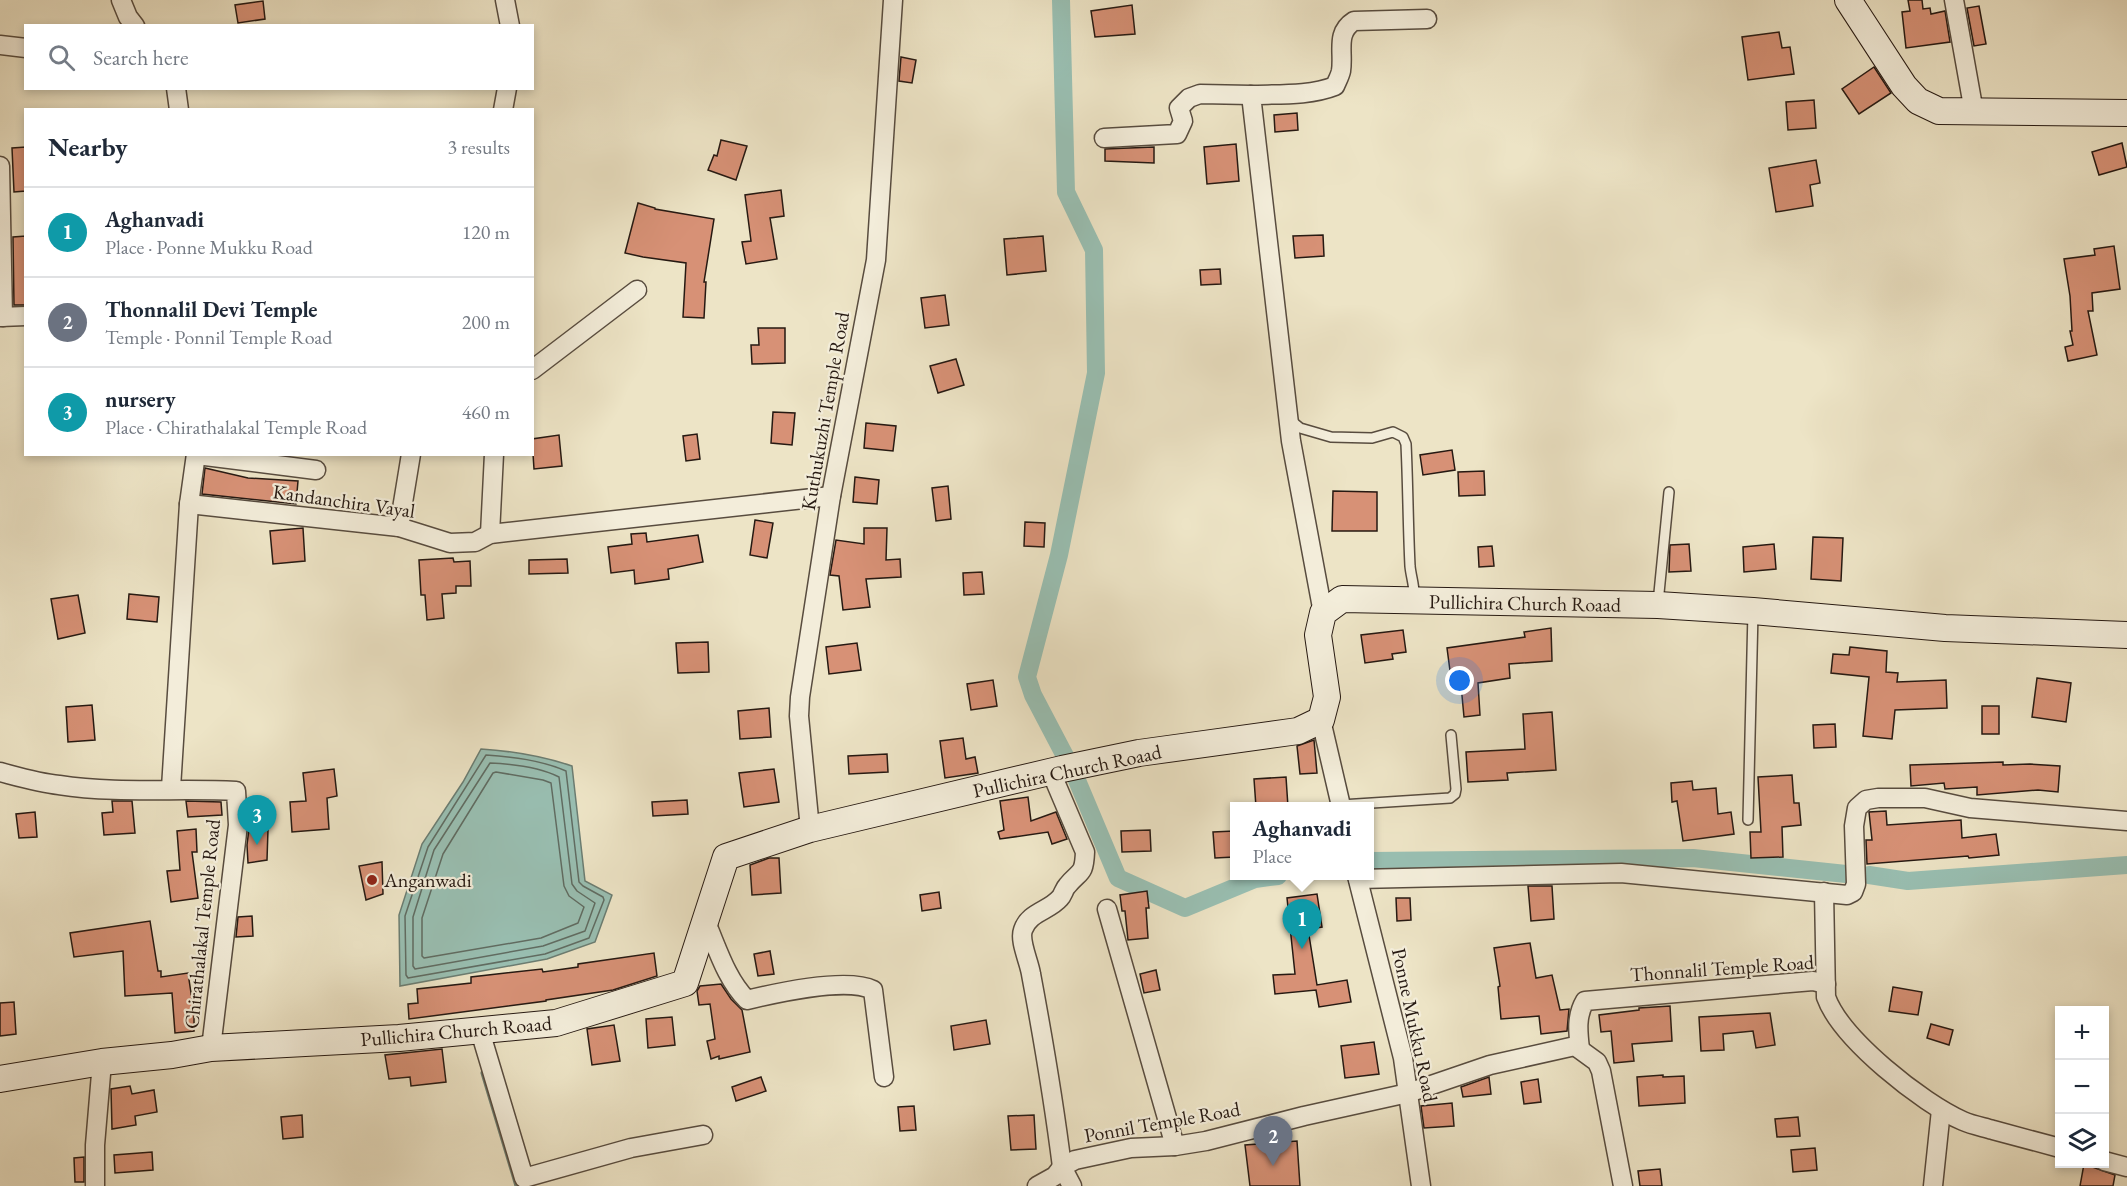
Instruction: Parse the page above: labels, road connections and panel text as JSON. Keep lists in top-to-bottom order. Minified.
{"streets":{"main road":["Pullichira Church Roaad"],"street":["Kuthukuzhi Temple Road","Kandanchira Vayal","Chirathalakal Temple Road","Thonnalil Temple Road","Ponne Mukku Road","Ponnil Temple Road"]},"crossings":[["Kuthukuzhi Temple Road","Kandanchira Vayal"],["Kuthukuzhi Temple Road","Pullichira Church Roaad"],["Pullichira Church Roaad","Chirathalakal Temple Road"],["Ponne Mukku Road","Ponnil Temple Road"]],"places":["Anganwadi"],"page":{"search":"Search here","heading":["Nearby","3 results"],"list":[{"mark":"1","name":"Aghanvadi","note":"Place · Ponne Mukku Road","value":"120 m"},{"mark":"2","name":"Thonnalil Devi Temple","note":"Temple · Ponnil Temple Road","value":"200 m"},{"mark":"3","name":"nursery","note":"Place · Chirathalakal Temple Road","value":"460 m"}],"pins":["3","1","2"],"popup":["Aghanvadi","Place"],"map_buttons":["+","−"]}}
